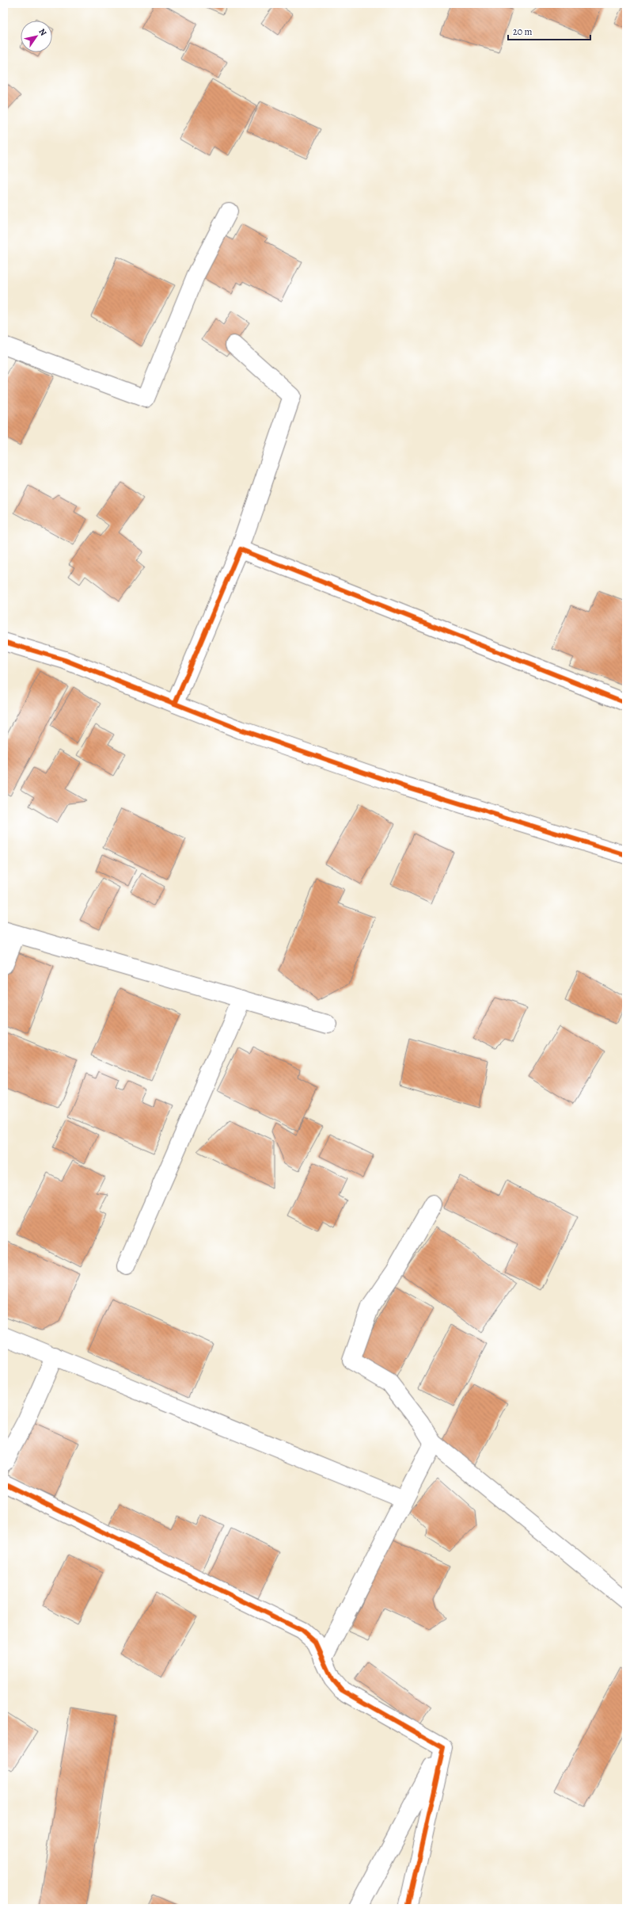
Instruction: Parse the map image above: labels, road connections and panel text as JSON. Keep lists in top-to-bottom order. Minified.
{"scale_bar":"20 m","north":"top right"}
